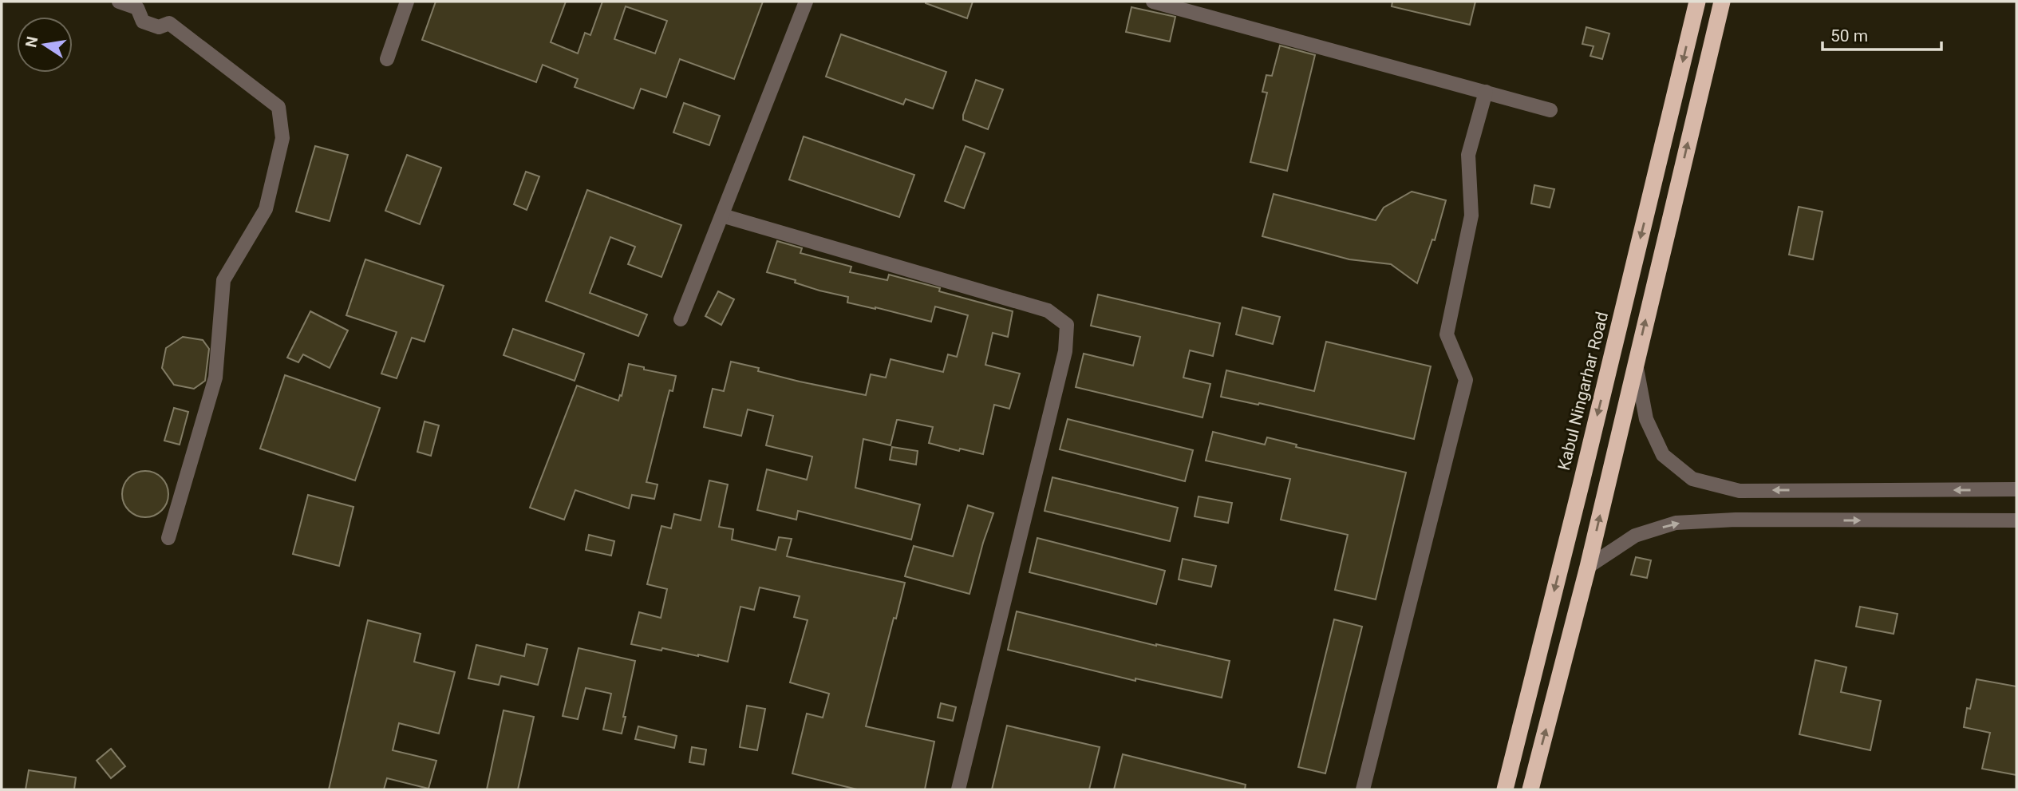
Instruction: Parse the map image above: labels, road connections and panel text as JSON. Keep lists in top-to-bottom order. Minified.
{"streets":{"highway":["Kabul Ningarhar Road"]},"scale_bar":"50 m","north":"left"}
